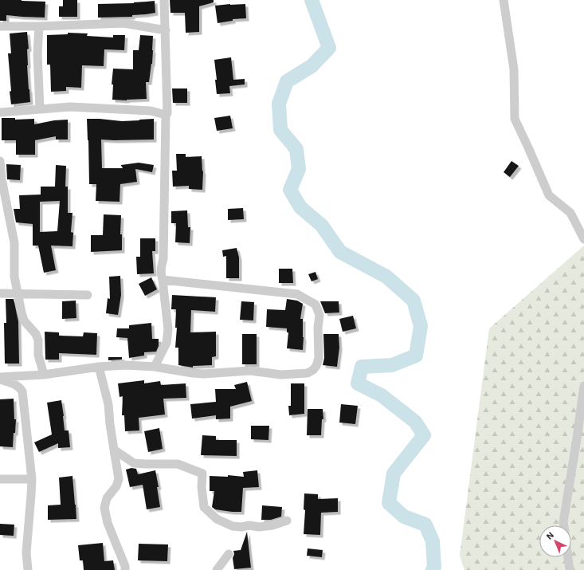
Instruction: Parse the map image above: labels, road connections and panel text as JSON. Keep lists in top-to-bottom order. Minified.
{"north":"top left"}
